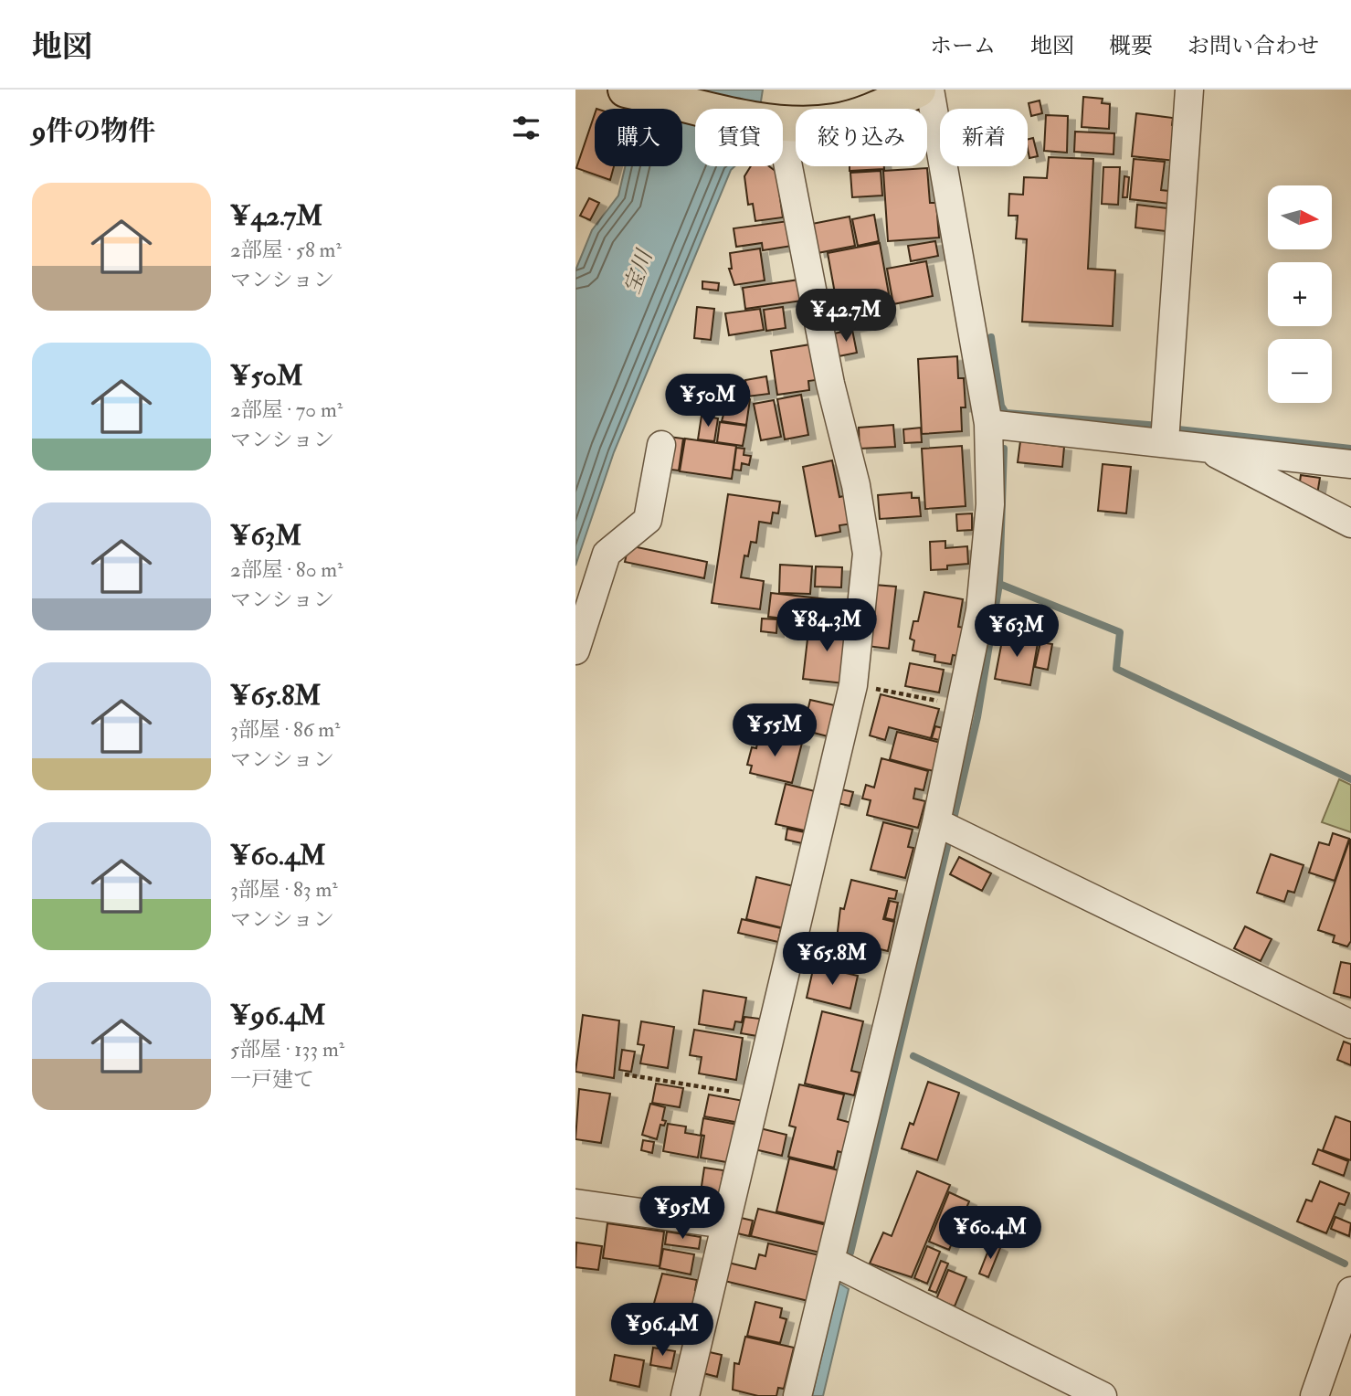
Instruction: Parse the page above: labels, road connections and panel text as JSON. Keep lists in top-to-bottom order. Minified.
{"water":["宝川"],"north":"right","page":{"header":"地図","nav":["ホーム","地図","概要","お問い合わせ"],"heading":"9件の物件","chip":["購入","賃貸","絞り込み","新着"],"list":[{"name":"¥42.7M","note":"2部屋 · 58 m² · マンション"},{"name":"¥50M","note":"2部屋 · 70 m² · マンション"},{"name":"¥63M","note":"2部屋 · 80 m² · マンション"},{"name":"¥65.8M","note":"3部屋 · 86 m² · マンション"},{"name":"¥60.4M","note":"3部屋 · 83 m² · マンション"},{"name":"¥96.4M","note":"5部屋 · 133 m² · 一戸建て"}],"map_buttons":["+","−"],"price":["¥42.7M","¥50M","¥84.3M","¥63M","¥55M","¥65.8M","¥95M","¥60.4M","¥96.4M"]}}
